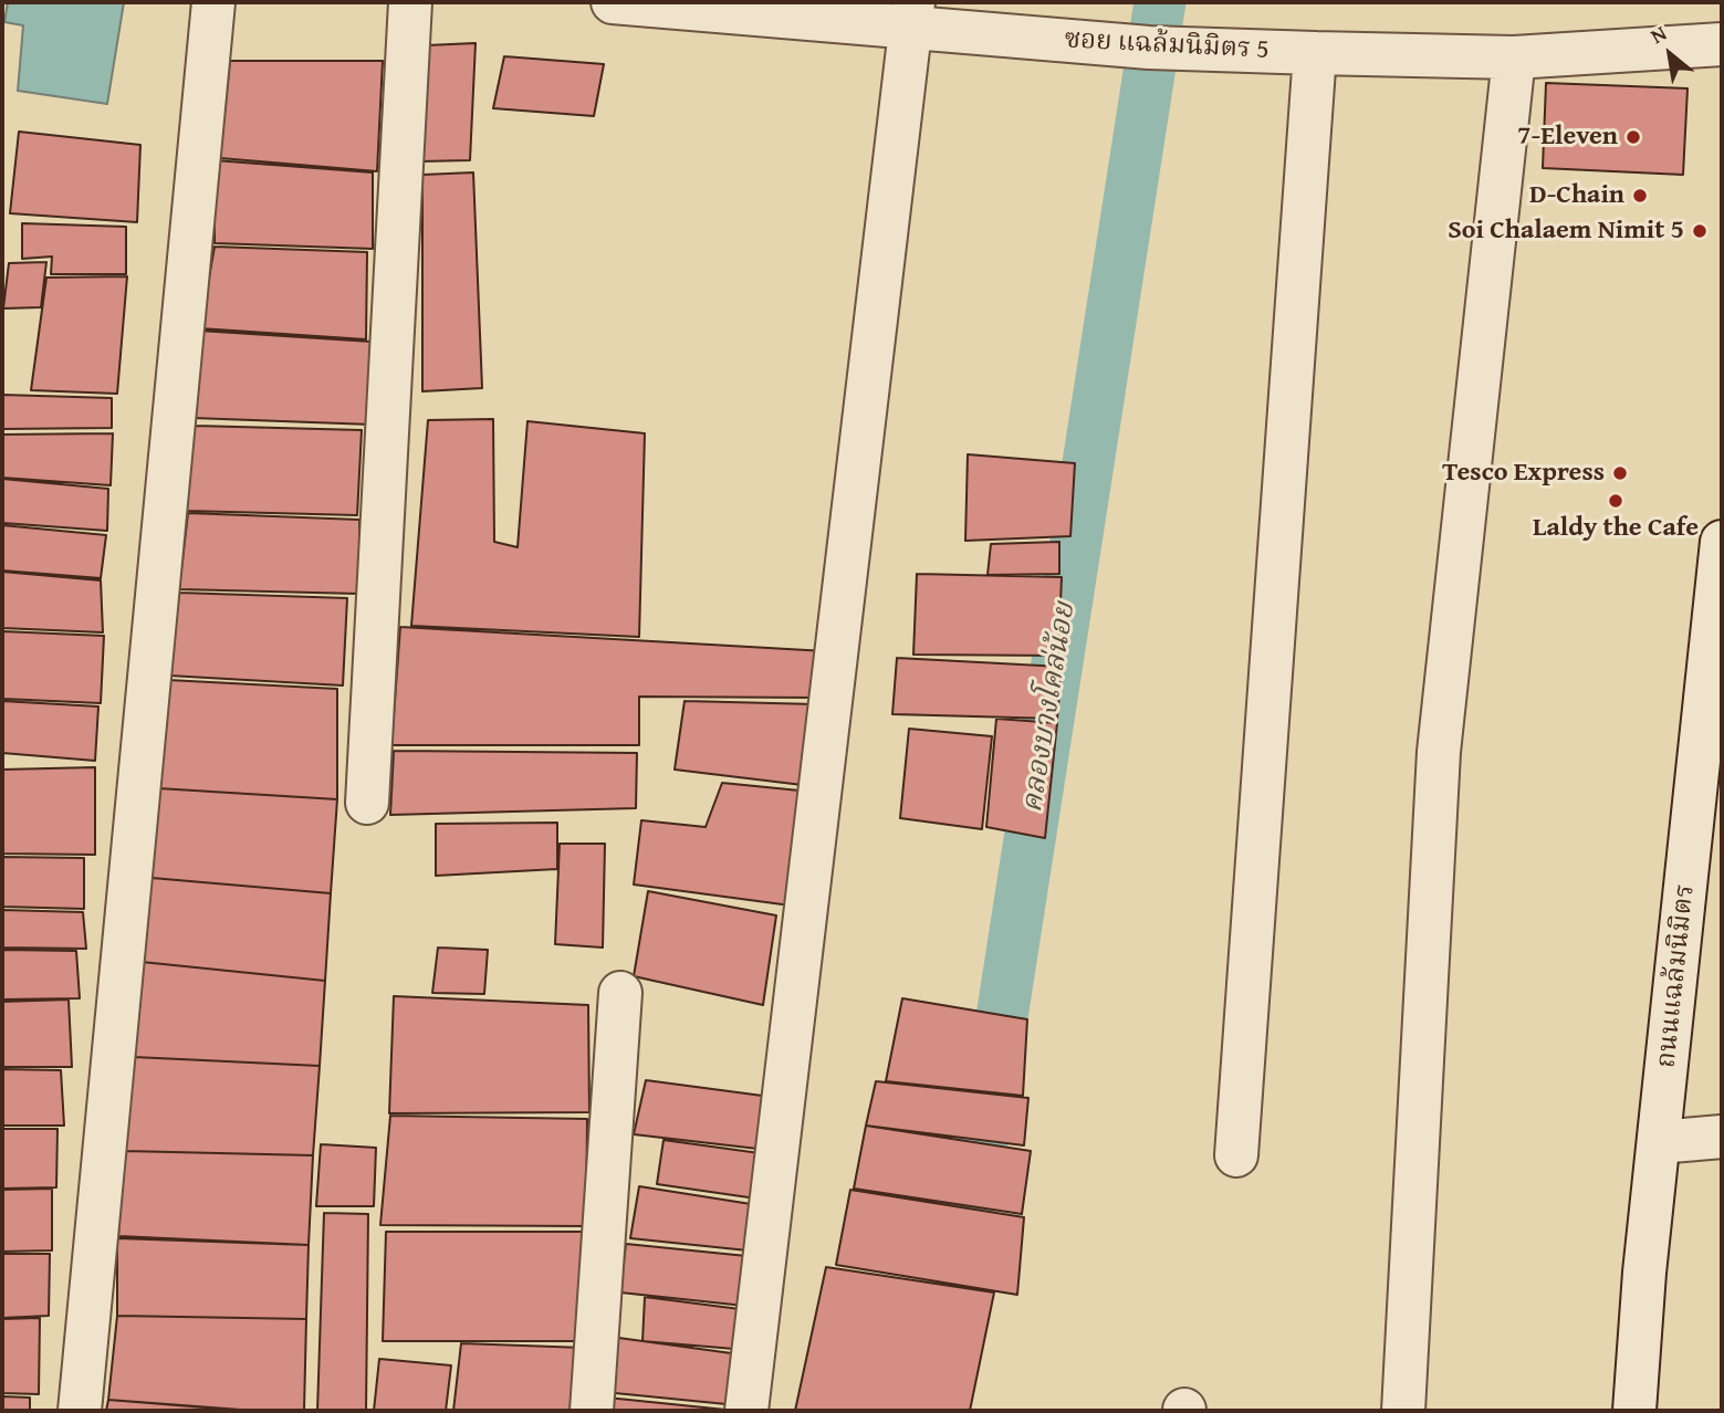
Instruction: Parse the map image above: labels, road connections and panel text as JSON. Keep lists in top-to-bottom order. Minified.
{"streets":{"street":["ซอย แฉล้มนิมิตร 5","ถนนแฉล้มนิมิตร"]},"water":["คลองบางโคล่น้อย"],"places":["7-Eleven","D-Chain","Soi Chalaem Nimit 5","Tesco Express","Laldy the Cafe"],"north":"top left"}
